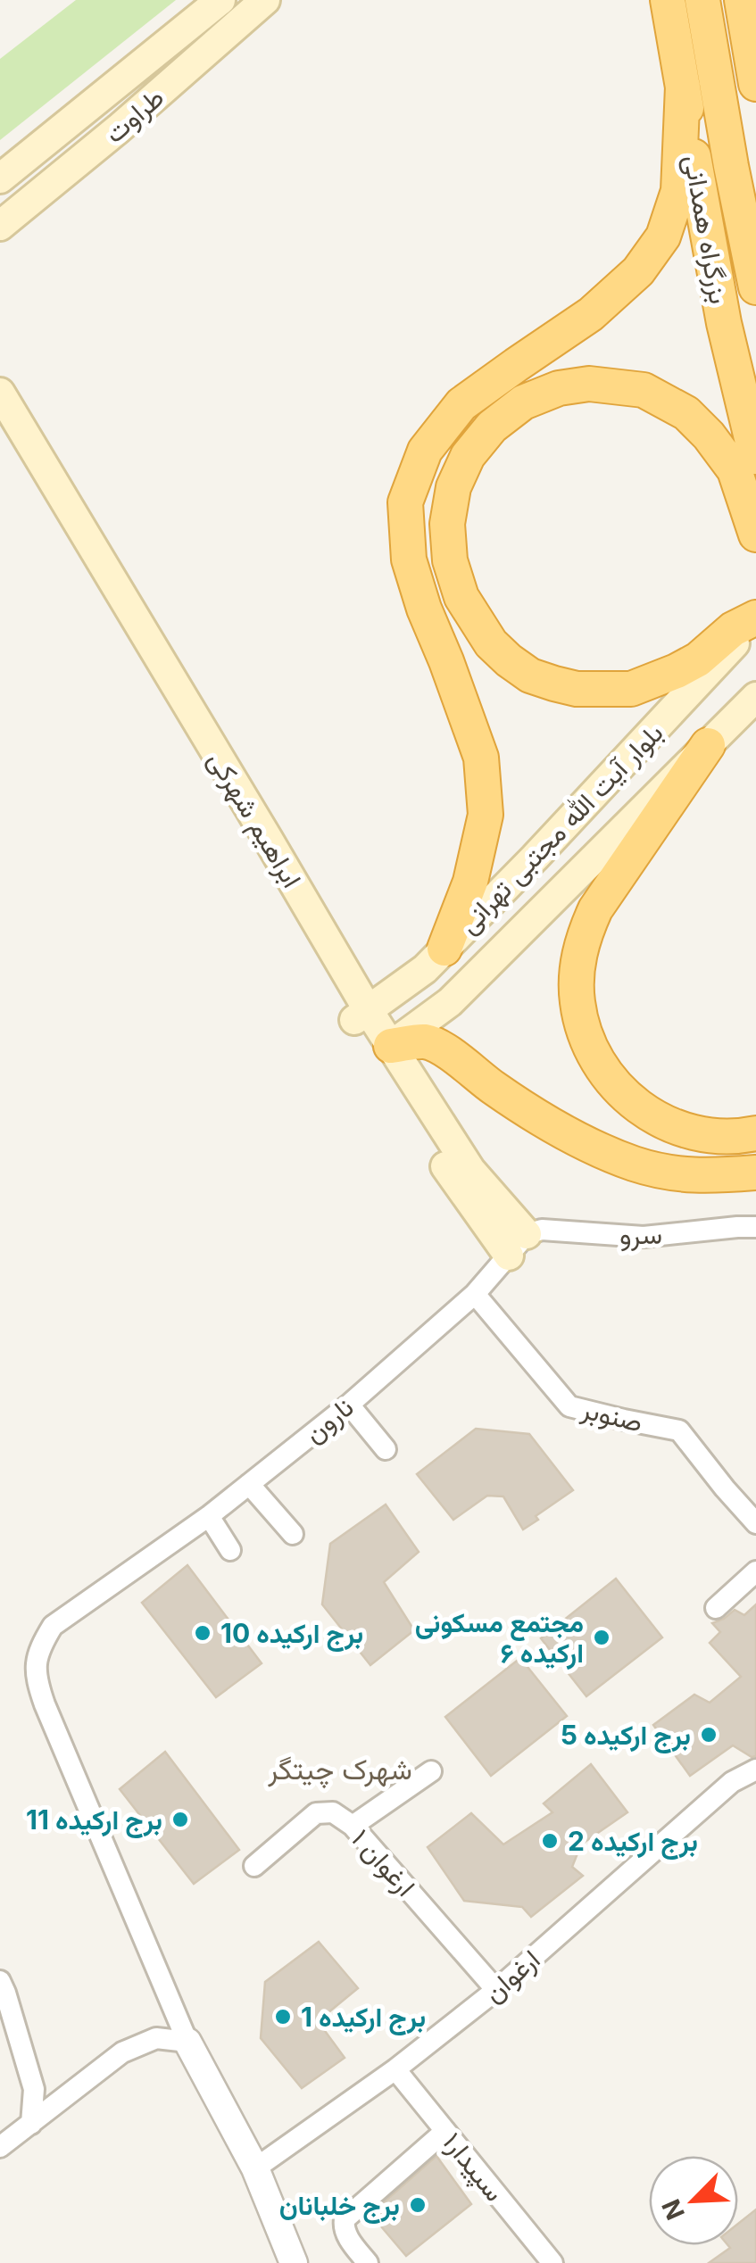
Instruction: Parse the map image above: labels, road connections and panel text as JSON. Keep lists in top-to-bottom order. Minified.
{"streets":{"highway":["بزرگراه همدانی"],"main road":["طراوت","ابراهیم شهرکی","بلوار آیت الله مجتبی تهرانی"],"street":["سرو","صنوبر","نارون","ارغوان ۱","ارغوان","سپیدار۱"]},"crossings":[["ابراهیم شهرکی","بلوار آیت الله مجتبی تهرانی"],["ابراهیم شهرکی","سرو"],["ابراهیم شهرکی","نارون"],["سرو","نارون"],["صنوبر","نارون"],["ارغوان ۱","ارغوان"],["ارغوان","سپیدار۱"]],"districts":["شهرک چیتگر"],"places":["برج ارکیده 10","مجتمع مسکونی ارکیده ۶","برج ارکیده 5","برج ارکیده 11","برج ارکیده 2","برج ارکیده 1","برج خلبانان"],"north":"bottom left"}
